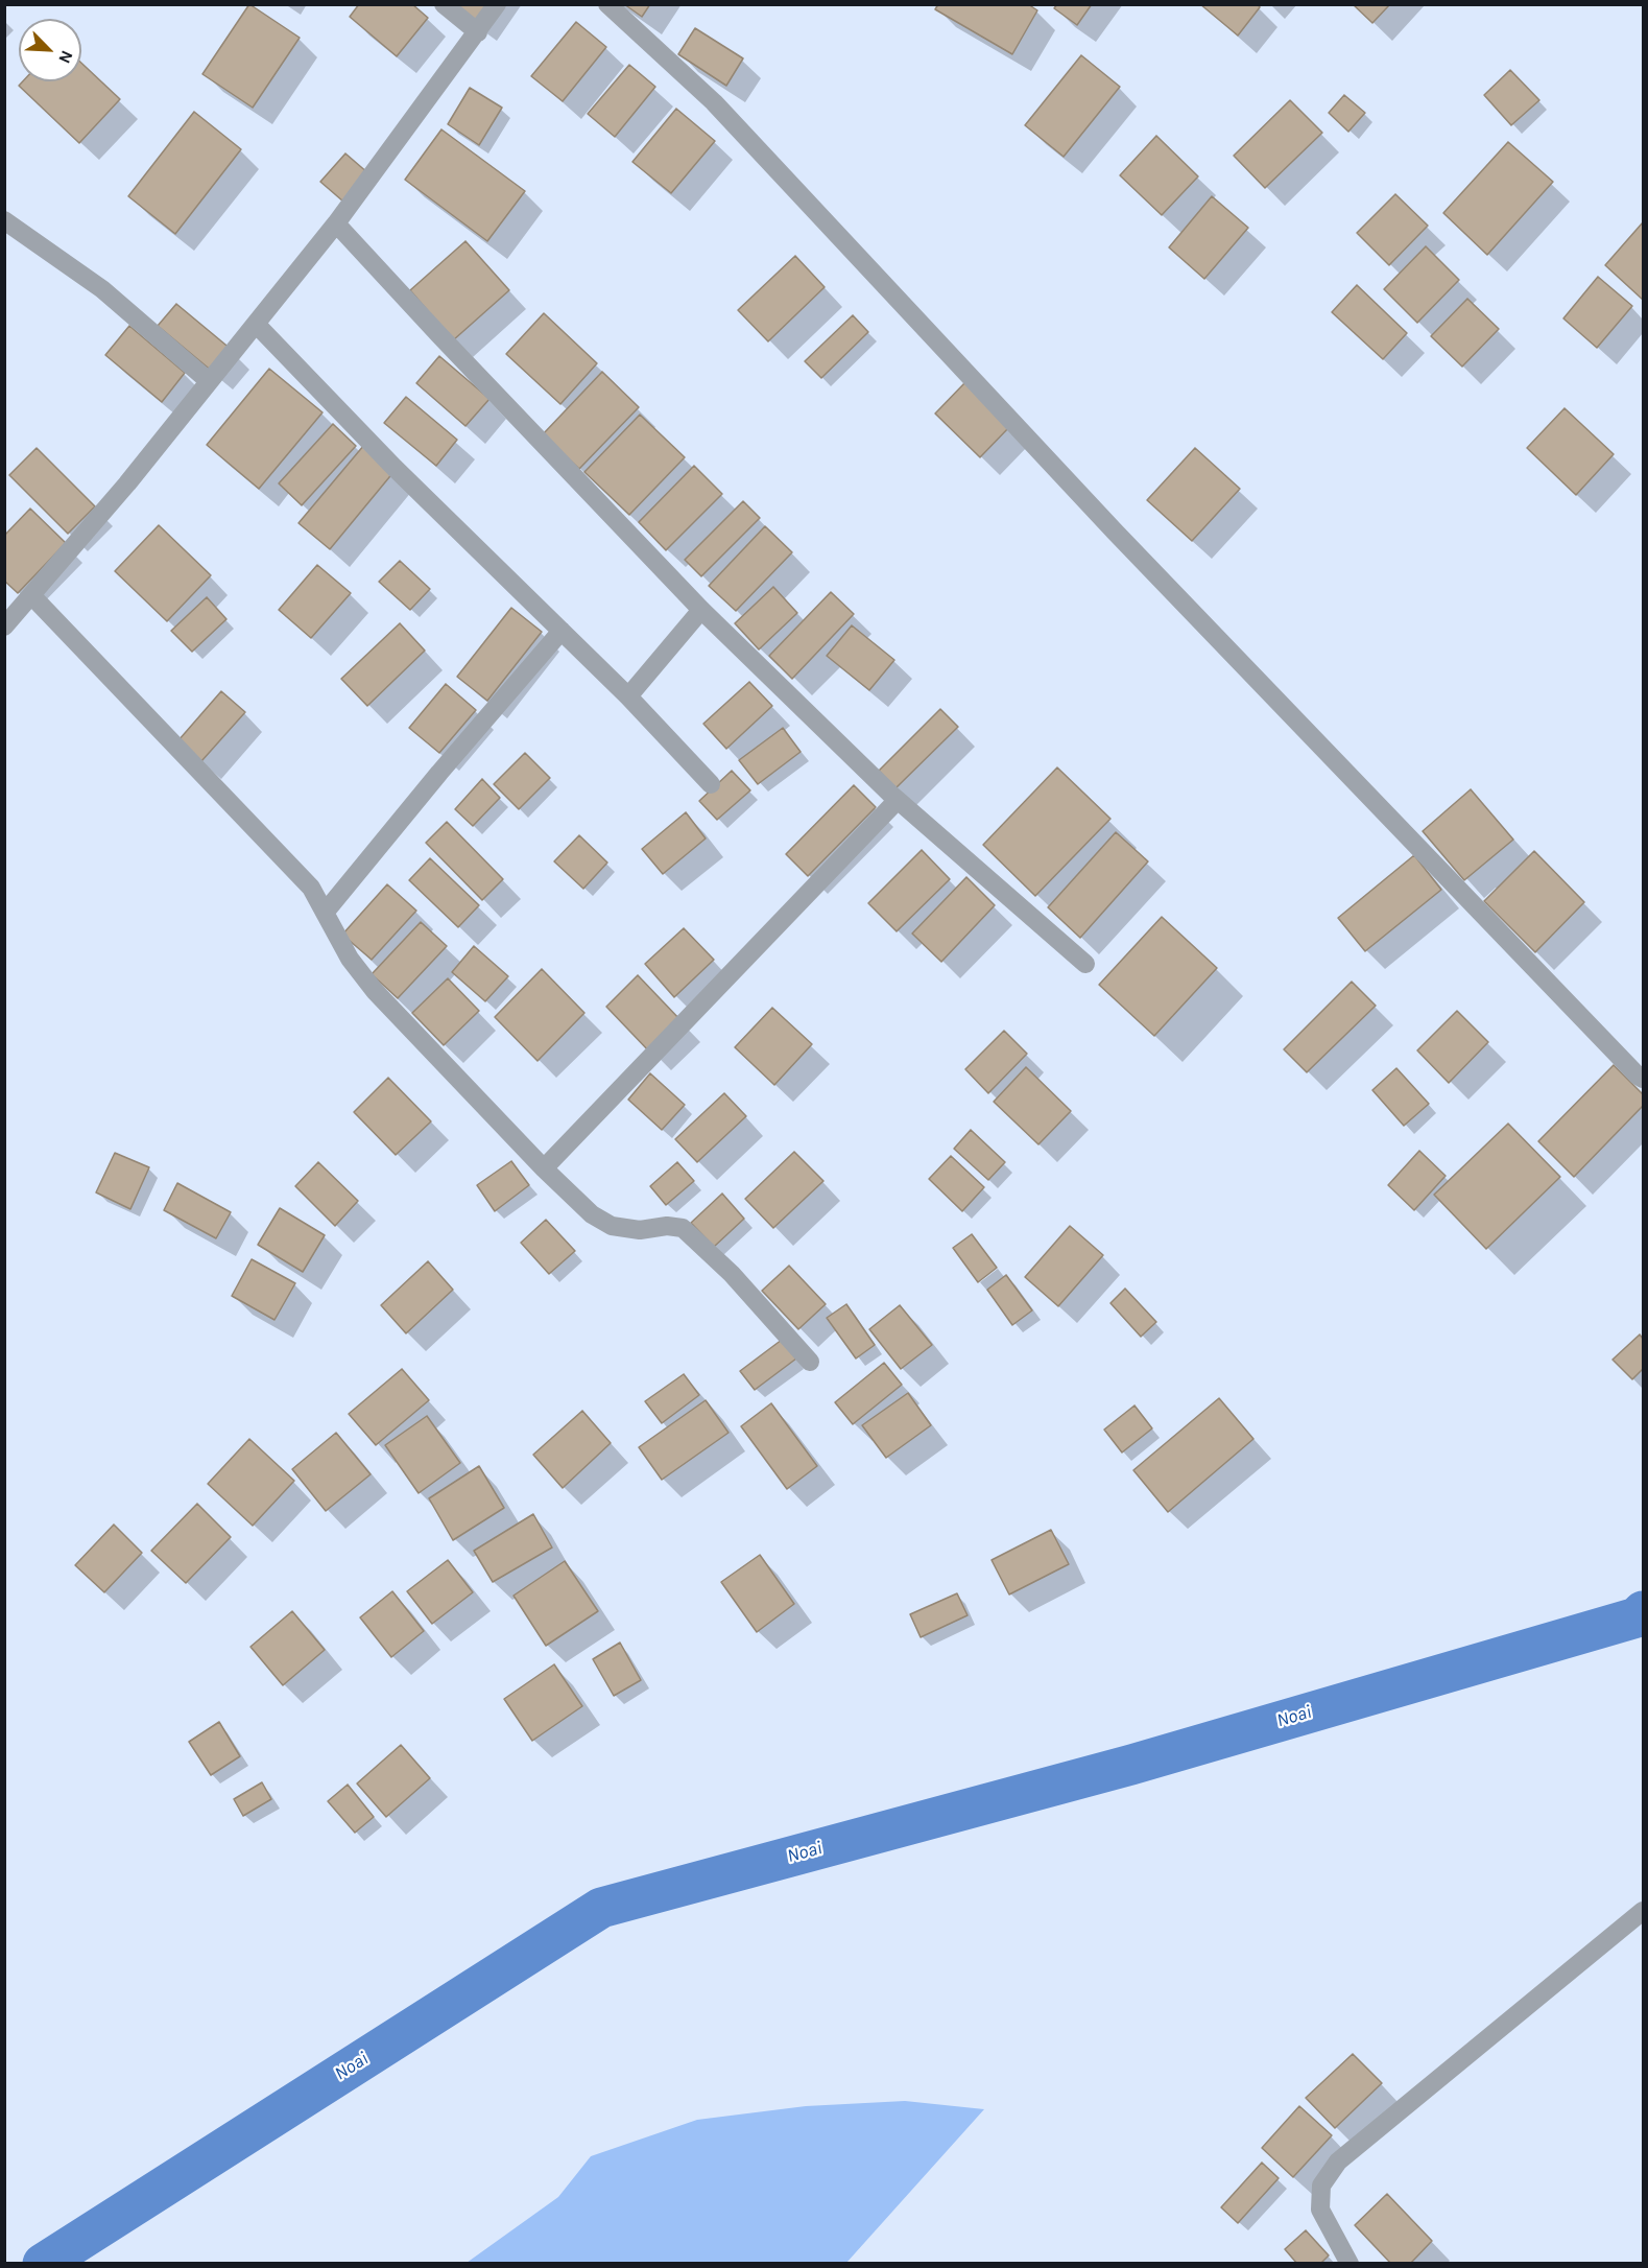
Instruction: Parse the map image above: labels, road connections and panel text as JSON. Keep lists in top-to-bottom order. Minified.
{"water":["Noai"],"north":"bottom right"}
